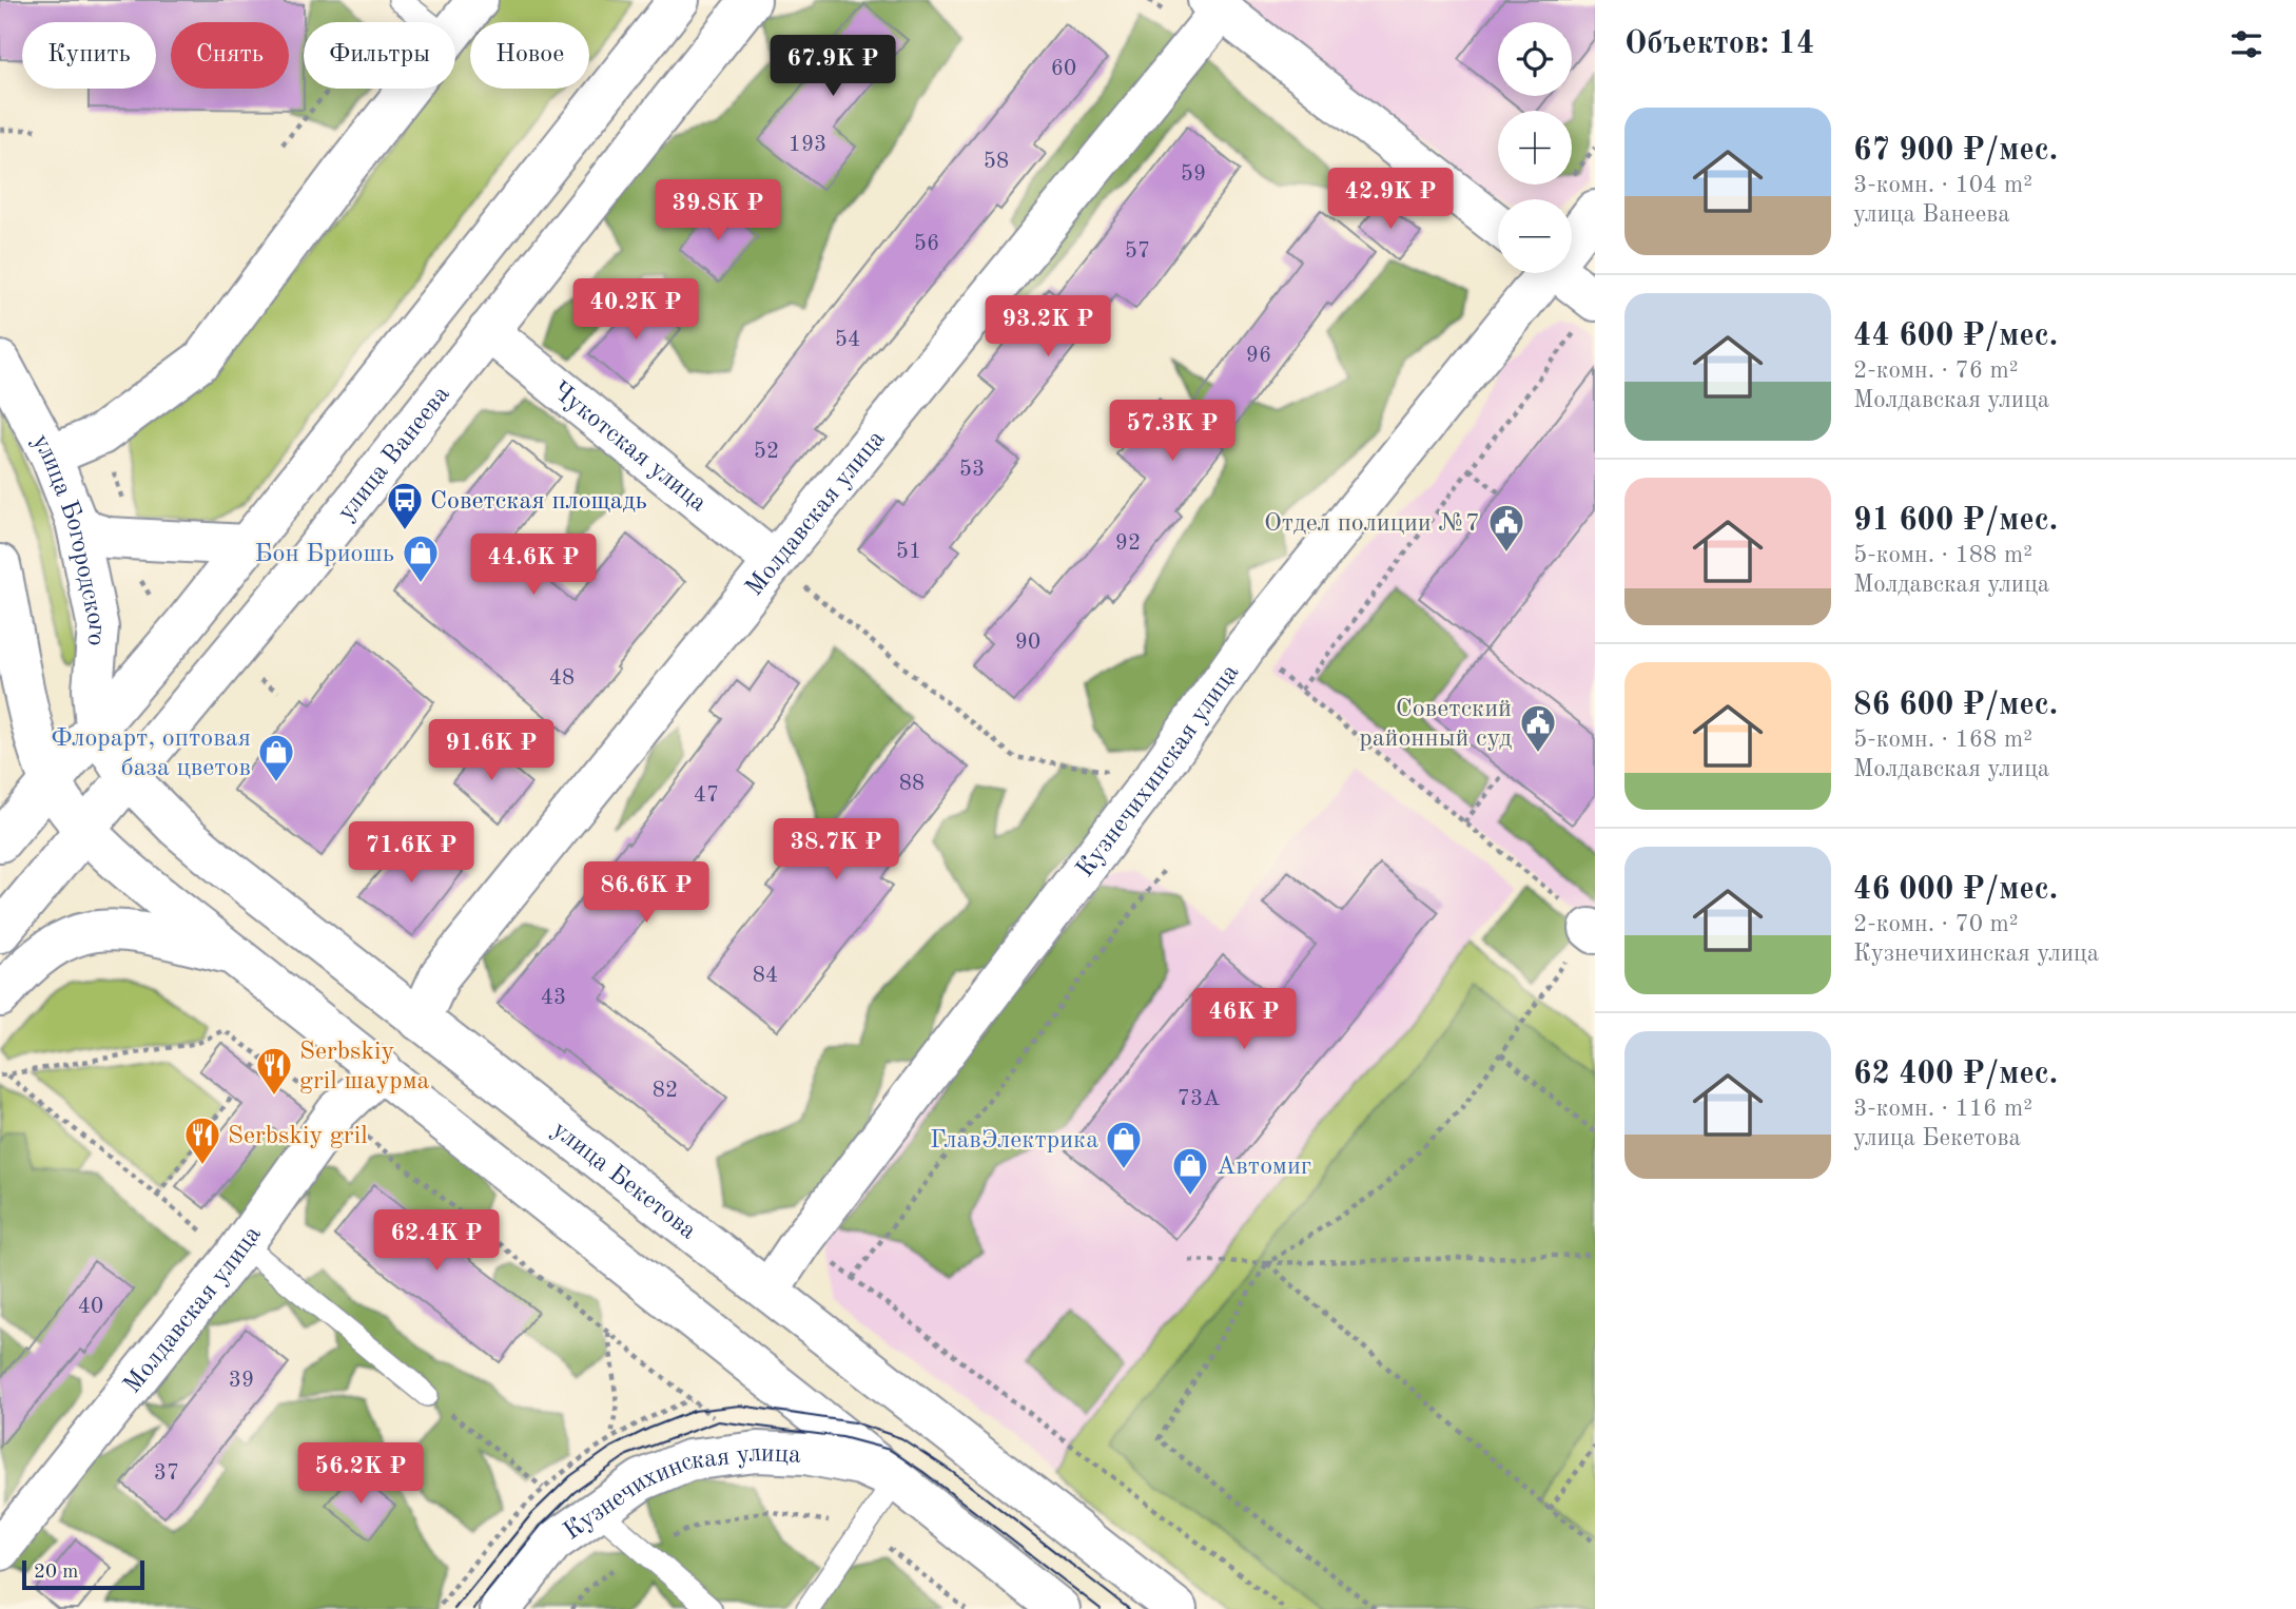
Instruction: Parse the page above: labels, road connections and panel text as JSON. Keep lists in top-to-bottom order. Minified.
{"streets":{"street":["Чукотская улица","улица Ванеева","Молдавская улица","улица Богородского","Кузнечихинская улица","улица Бекетова"]},"crossings":[["Чукотская улица","улица Ванеева"],["Чукотская улица","Молдавская улица"],["улица Ванеева","улица Бекетова"],["Молдавская улица","улица Бекетова"],["улица Богородского","улица Бекетова"],["Кузнечихинская улица","улица Бекетова"]],"places":{"bus stop":["Советская площадь"],"public building":["Отдел полиции №7","Советский районный суд"],"shop":["Бон Бриошь","Флорарт, оптовая база цветов","ГлавЭлектрика","Автомиг"],"restaurant":["Serbskiy gril шаурма","Serbskiy gril"]},"house_numbers":["60","193","58","59","56","57","54","96","52","53","92","51","90","48","88","47","84","43","82","73А","40","39","37"],"scale_bar":"20 m","page":{"heading":"Объектов: 14","map_buttons":["+","−"],"chip":["Купить","Снять","Фильтры","Новое"],"price":["67.9K ₽","42.9K ₽","39.8K ₽","40.2K ₽","93.2K ₽","57.3K ₽","44.6K ₽","91.6K ₽","38.7K ₽","71.6K ₽","86.6K ₽","46K ₽","62.4K ₽","56.2K ₽"],"list":[{"name":"67 900 ₽/мес.","note":"3-комн. · 104 m² · улица Ванеева"},{"name":"44 600 ₽/мес.","note":"2-комн. · 76 m² · Молдавская улица"},{"name":"91 600 ₽/мес.","note":"5-комн. · 188 m² · Молдавская улица"},{"name":"86 600 ₽/мес.","note":"5-комн. · 168 m² · Молдавская улица"},{"name":"46 000 ₽/мес.","note":"2-комн. · 70 m² · Кузнечихинская улица"},{"name":"62 400 ₽/мес.","note":"3-комн. · 116 m² · улица Бекетова"}],"scale":"20 m"}}
